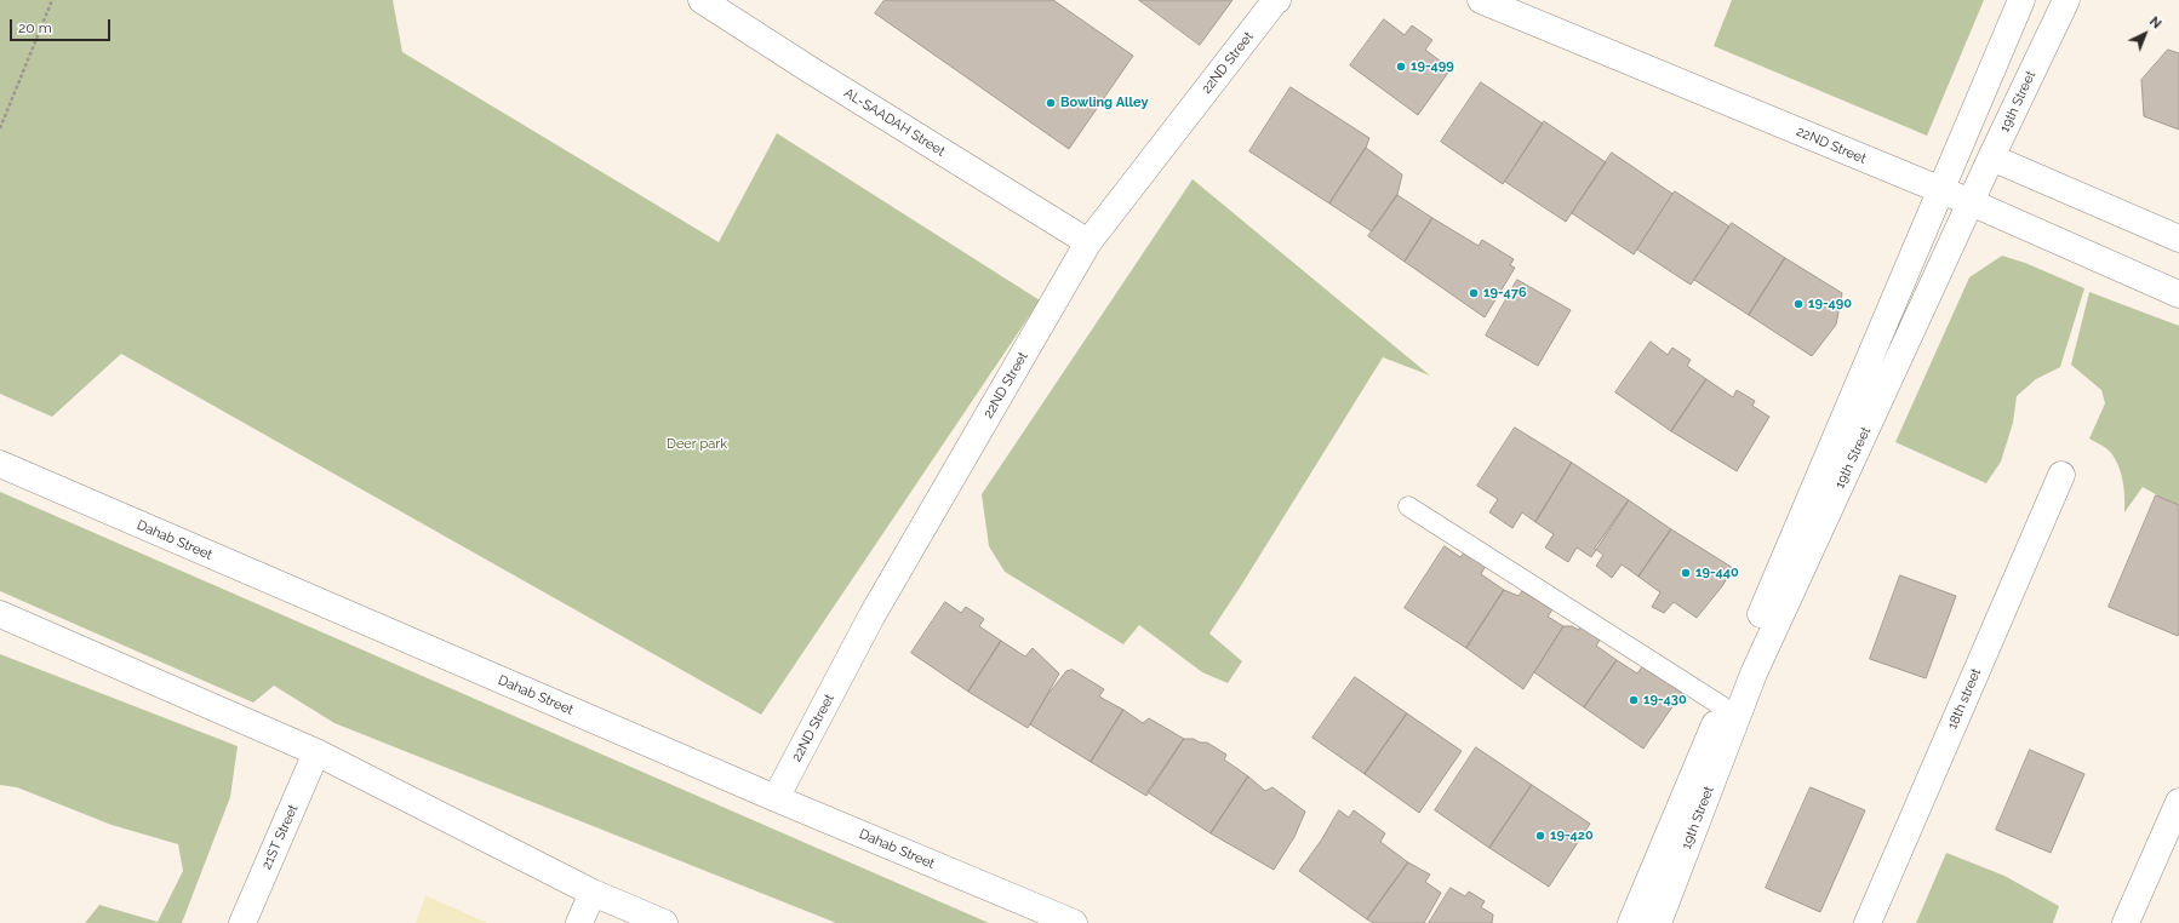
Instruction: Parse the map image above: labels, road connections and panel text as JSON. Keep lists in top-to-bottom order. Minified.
{"streets":{"street":["22ND Street","19th Street","AL-SAADAH Street","Dahab Street","18th street","21ST Street"]},"crossings":[["22ND Street","19th Street"],["22ND Street","AL-SAADAH Street"],["22ND Street","Dahab Street"]],"parks":["Deer park"],"places":["19-499","Bowling Alley","19-476","19-490","19-440","19-430","19-420"],"scale_bar":"20 m","north":"top right"}
